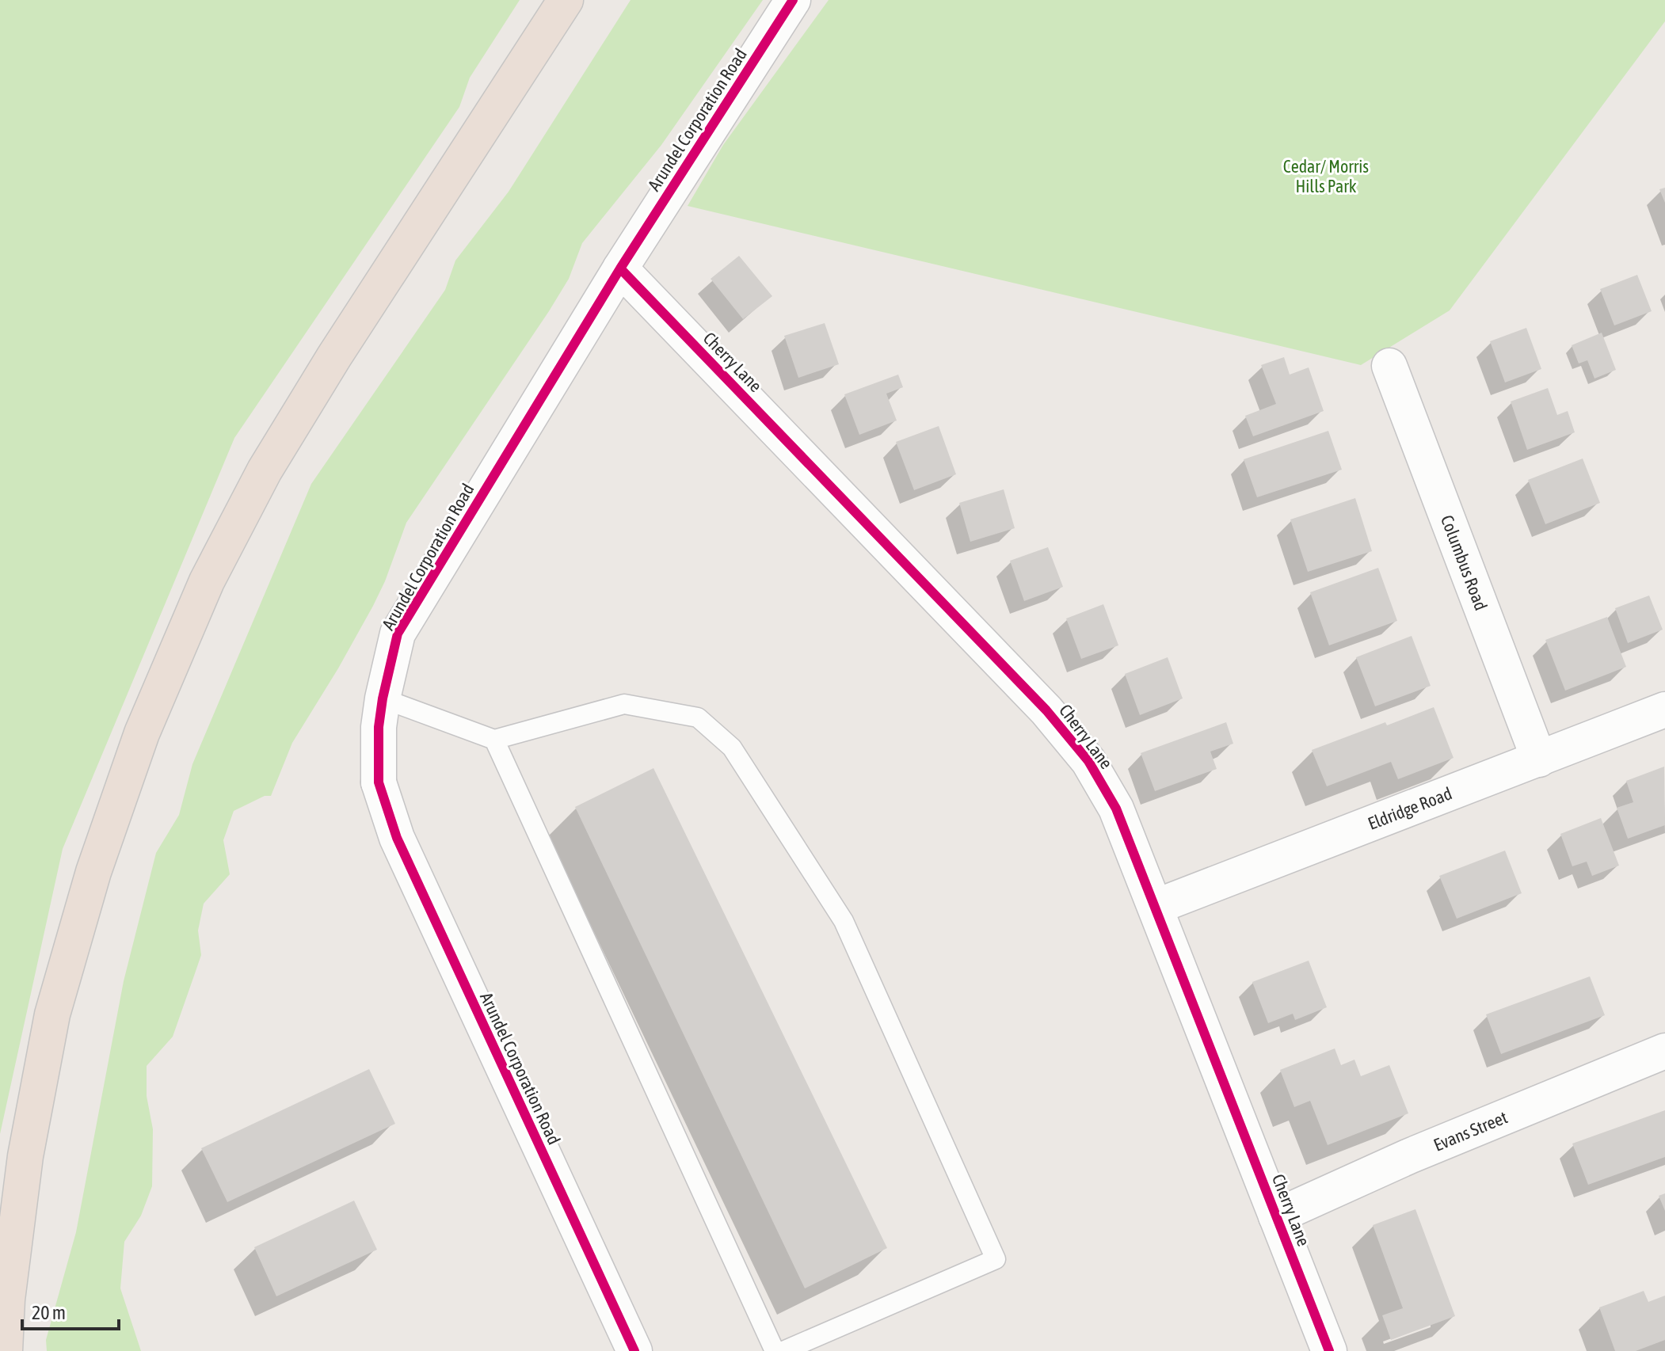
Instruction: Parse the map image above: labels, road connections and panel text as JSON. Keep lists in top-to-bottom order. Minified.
{"streets":{"street":["Arundel Corporation Road","Cherry Lane","Columbus Road","Eldridge Road","Evans Street"]},"crossings":[["Arundel Corporation Road","Cherry Lane"],["Cherry Lane","Eldridge Road"],["Cherry Lane","Evans Street"],["Columbus Road","Eldridge Road"]],"parks":["Cedar/ Morris Hills Park"],"scale_bar":"20 m"}
